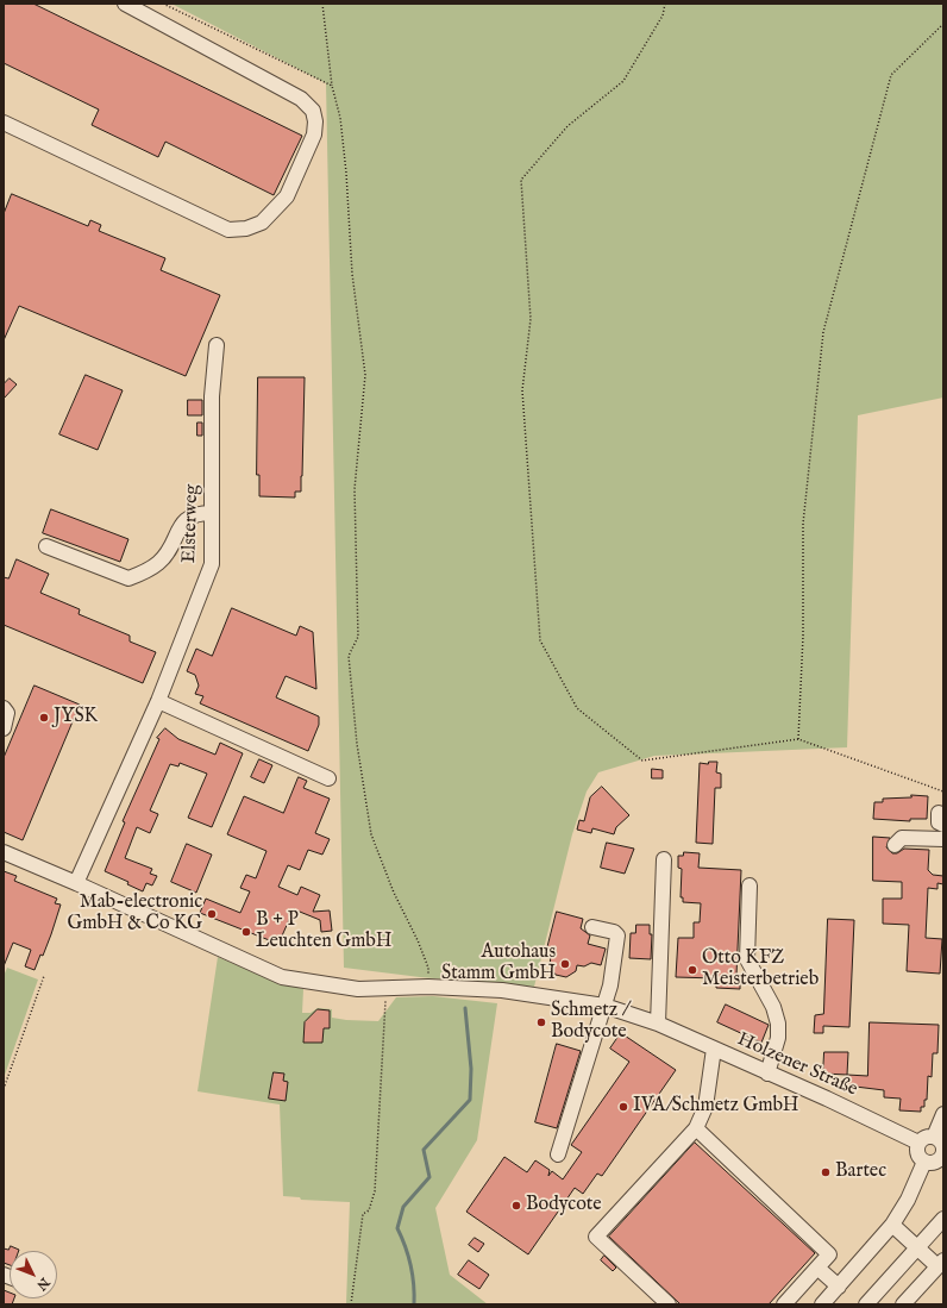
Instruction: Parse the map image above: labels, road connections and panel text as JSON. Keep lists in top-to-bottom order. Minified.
{"streets":{"street":["Elsterweg","Holzener Straße"]},"crossings":[["Elsterweg","Holzener Straße"]],"places":["JYSK","Mab-electronic GmbH & Co KG","B + P Leuchten GmbH","Autohaus Stamm GmbH","Otto KFZ Meisterbetrieb","Schmetz / Bodycote","IVA/Schmetz GmbH","Bartec","Bodycote"],"north":"bottom right"}
